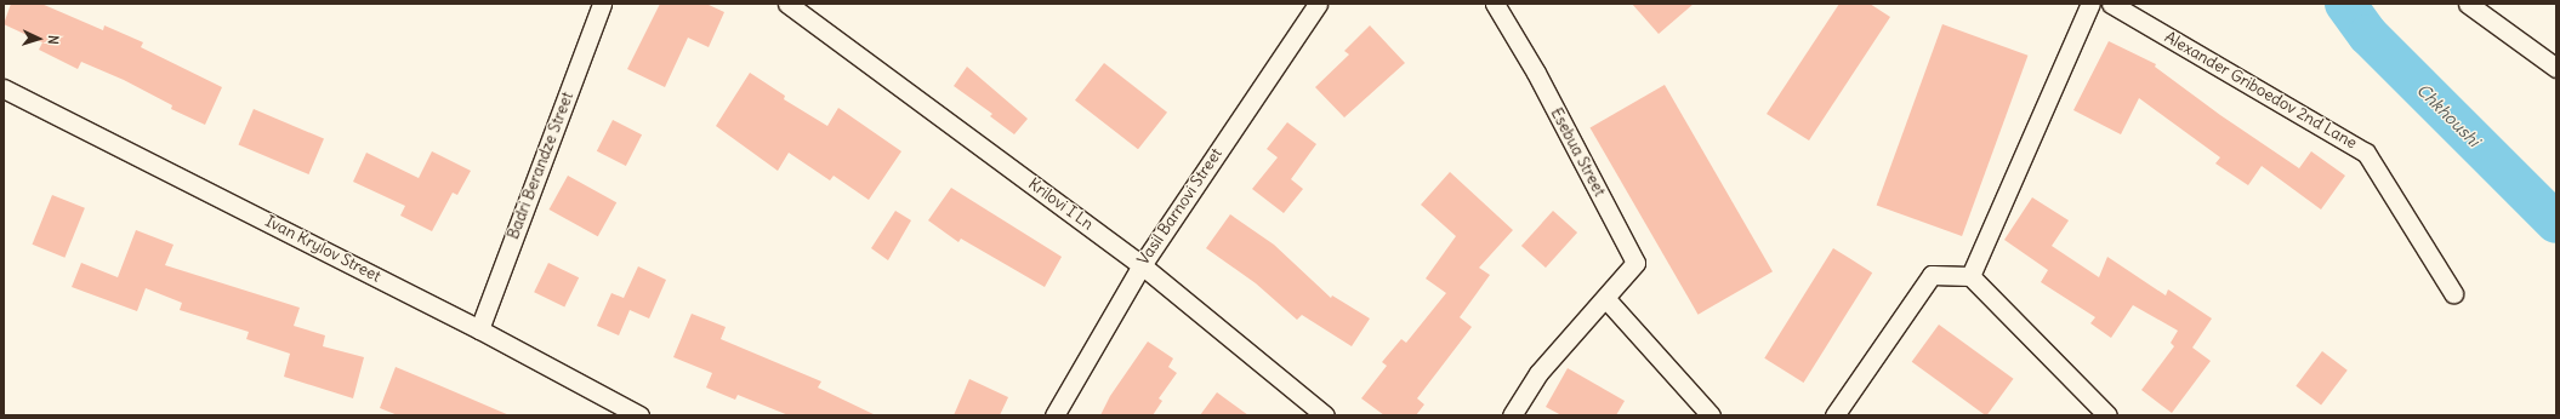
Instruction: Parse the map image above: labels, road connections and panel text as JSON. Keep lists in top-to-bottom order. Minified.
{"streets":{"street":["Alexander Griboedov 2nd Lane","Esebua Street","Badri Berandze Street","Krilovi I Ln","Vasil Barnovi Street","Ivan Krylov Street"]},"crossings":[["Badri Berandze Street","Ivan Krylov Street"],["Krilovi I Ln","Vasil Barnovi Street"]],"water":["Chkhoushi"],"north":"right"}
